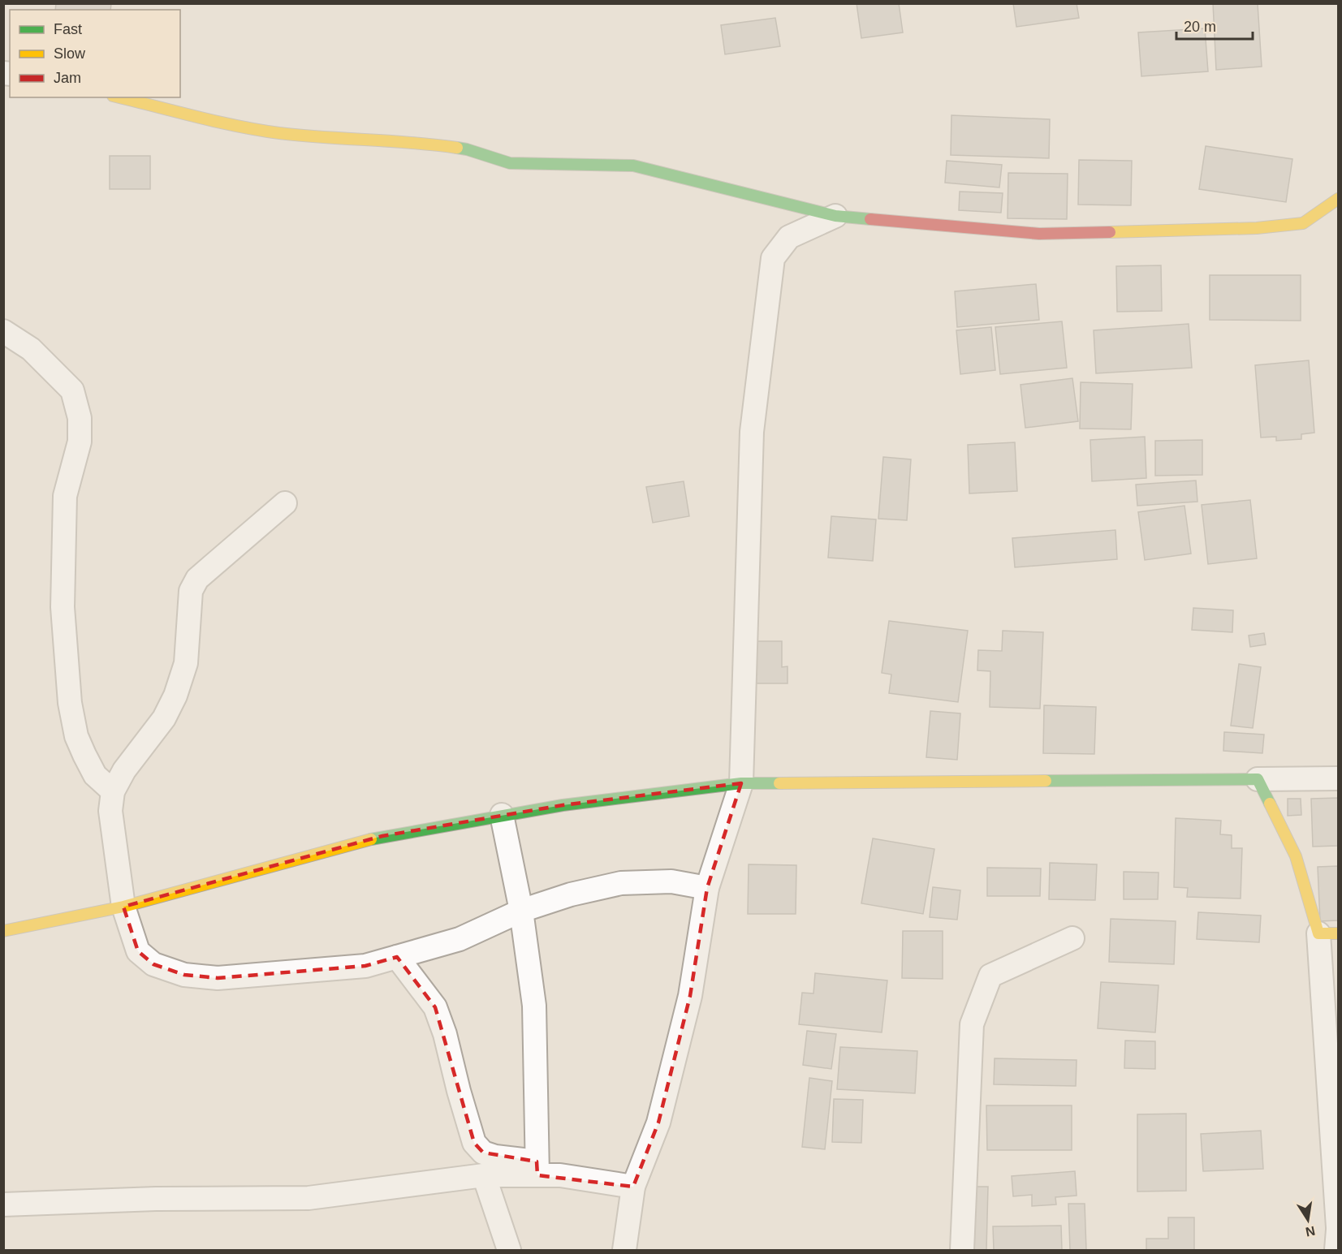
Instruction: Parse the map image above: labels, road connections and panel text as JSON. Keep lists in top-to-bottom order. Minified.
{"legend":["Fast","Slow","Jam"],"scale_bar":"20 m","north":"bottom"}
